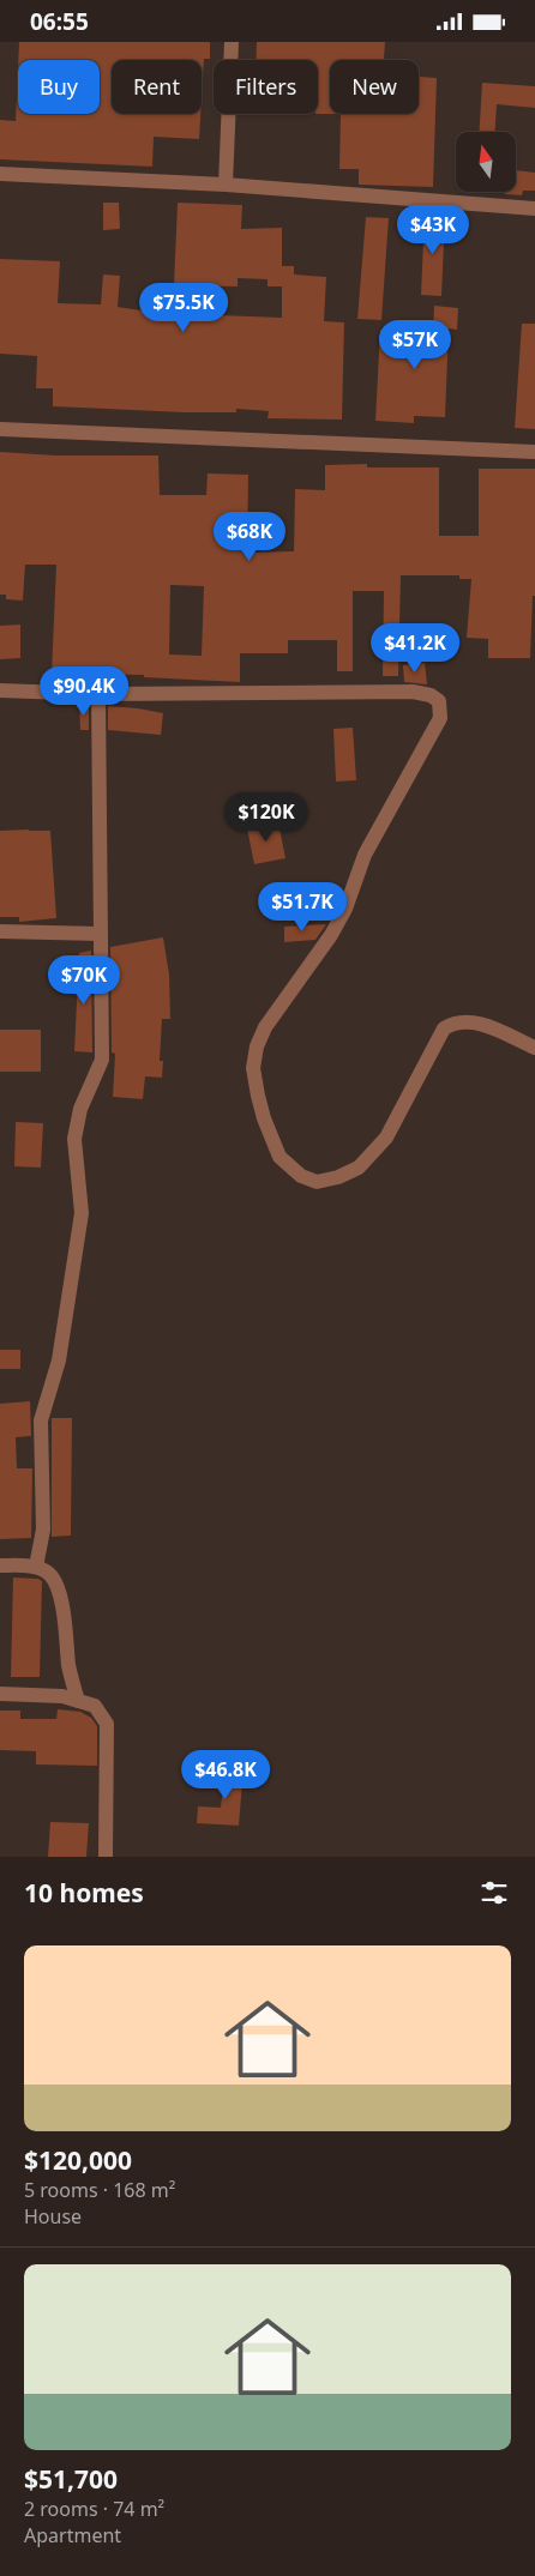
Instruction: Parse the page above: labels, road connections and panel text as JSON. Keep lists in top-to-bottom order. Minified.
{"north":"top","page":{"status":"06:55","chip":["Buy","Rent","Filters","New"],"price":["$43K","$75.5K","$57K","$68K","$41.2K","$90.4K","$120K","$51.7K","$70K","$46.8K"],"heading":"10 homes","list":[{"name":"$120,000","note":"5 rooms · 168 m² · House"},{"name":"$51,700","note":"2 rooms · 74 m² · Apartment"}]}}
